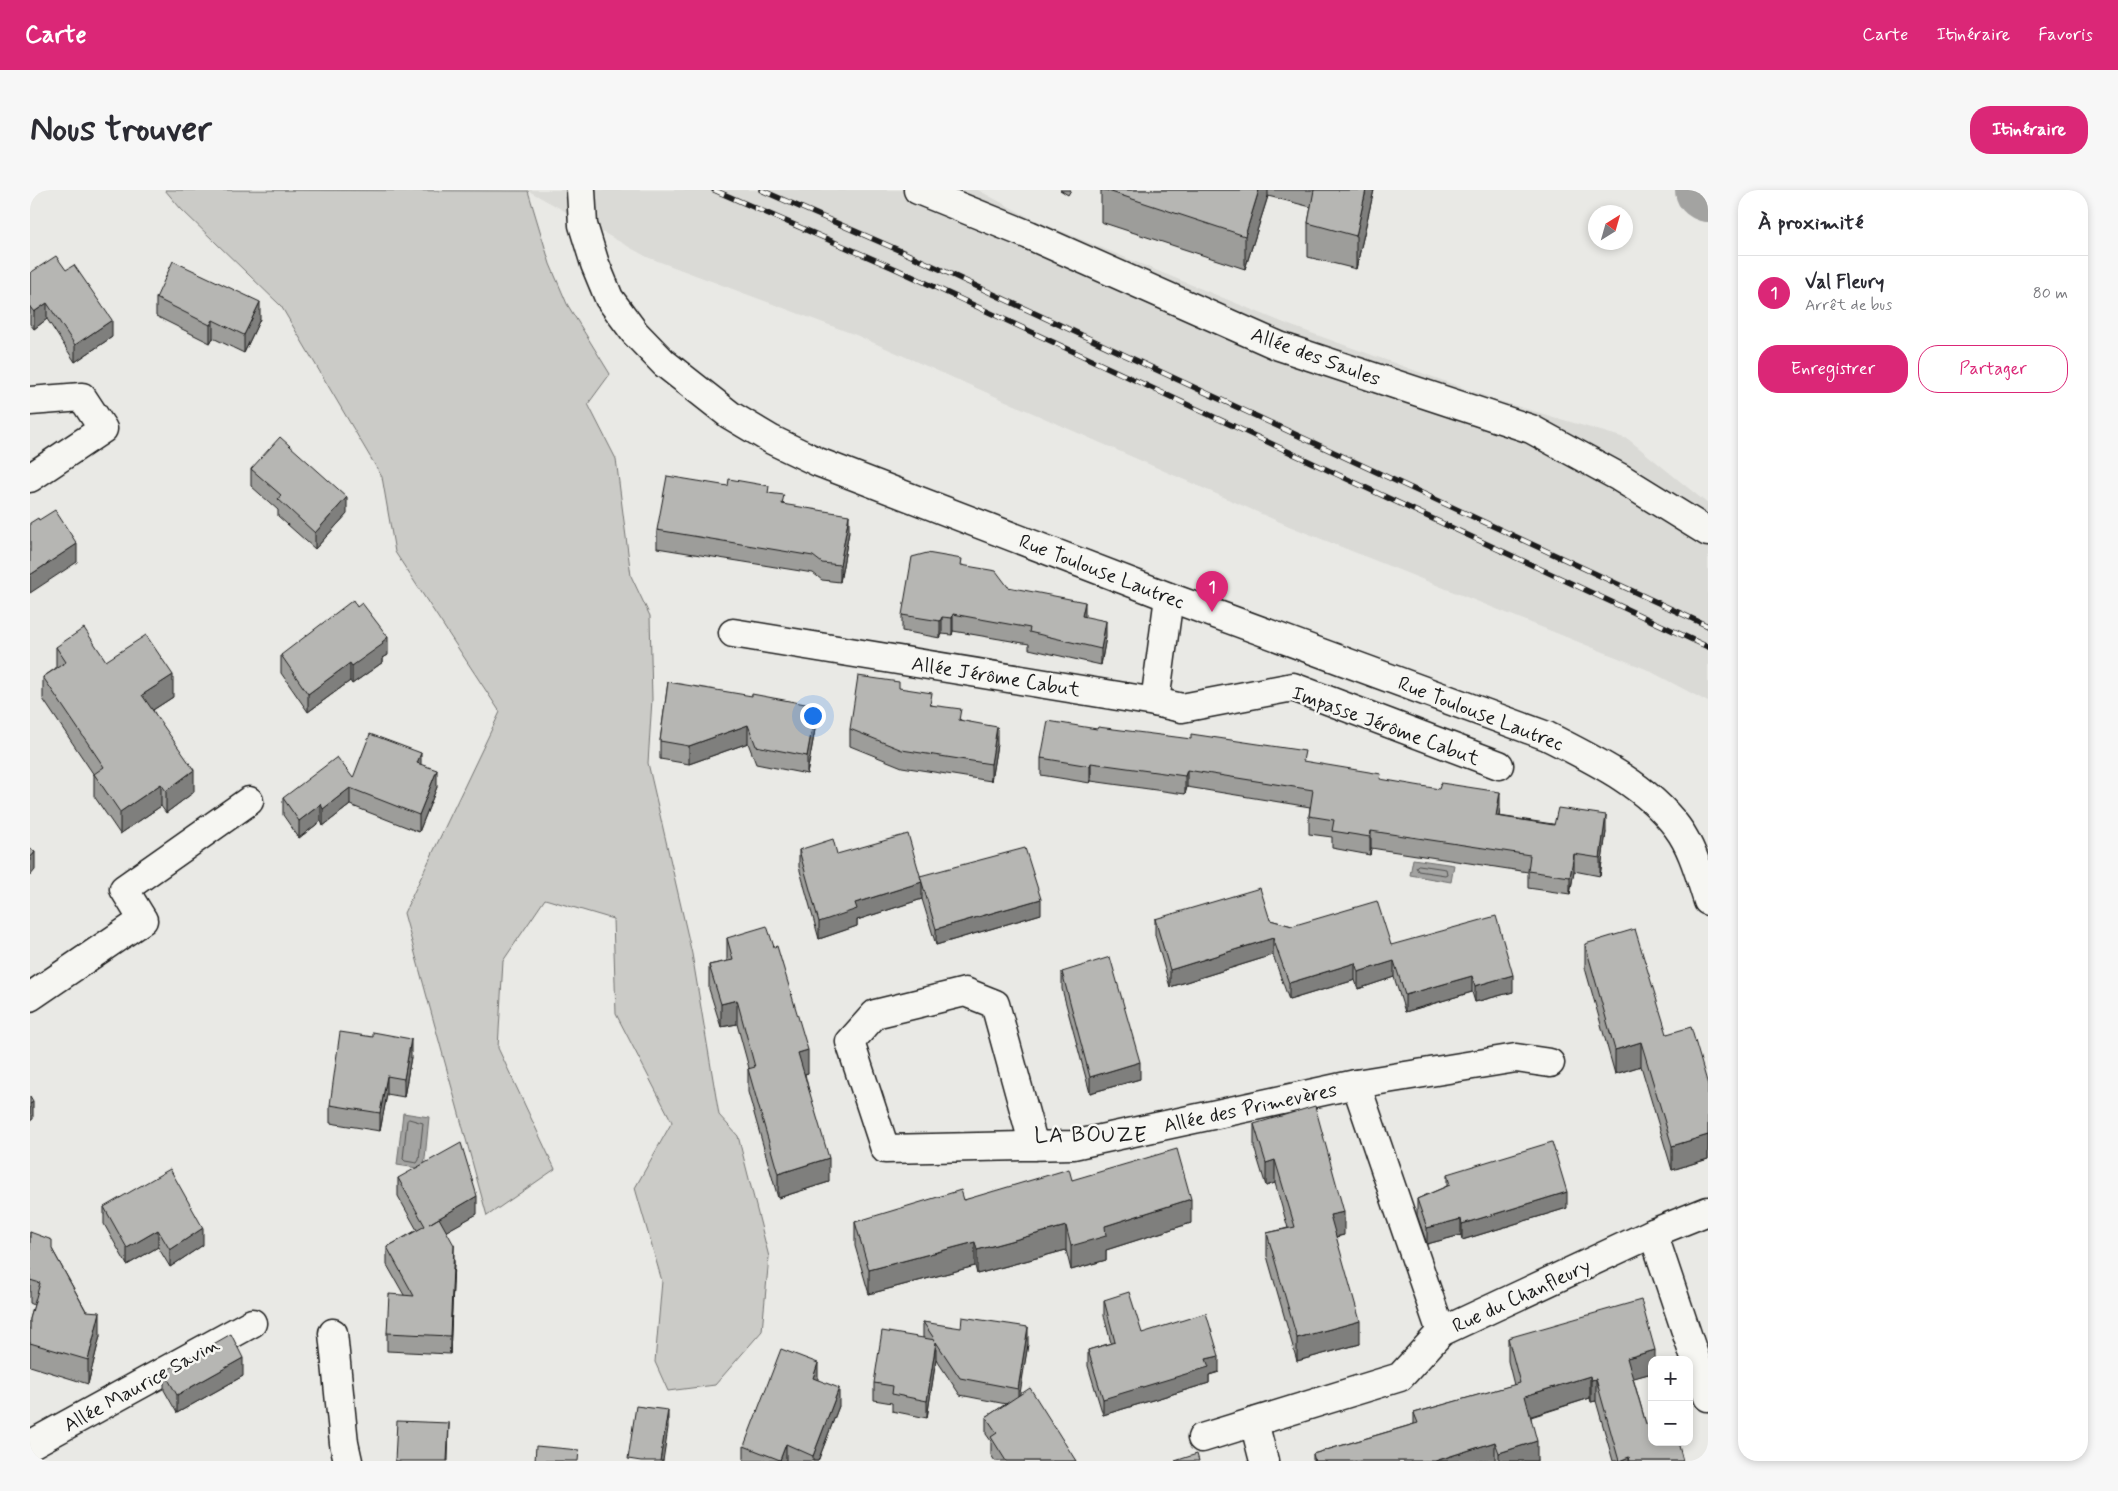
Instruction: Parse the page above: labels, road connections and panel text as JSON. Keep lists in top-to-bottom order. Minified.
{"streets":{"street":["Allée des Saules","Rue Toulouse Lautrec","Allée Jérôme Cabut","Impasse Jérôme Cabut","Allée des Primevères","Rue du Chanfleury","Allée Maurice Savin"]},"crossings":[["Allée Jérôme Cabut","Impasse Jérôme Cabut"],["Allée des Primevères","Rue du Chanfleury"]],"districts":["LA BOUZE"],"north":"top right","page":{"header":"Carte","nav":["Carte","Itinéraire","Favoris"],"buttons":["Itinéraire",["Enregistrer","Partager"]],"title":"Nous trouver","heading":"À proximité","list":[{"mark":"1","name":"Val Fleury","note":"Arrêt de bus","value":"80 m"}],"pins":"1","map_buttons":["+","−"]}}
